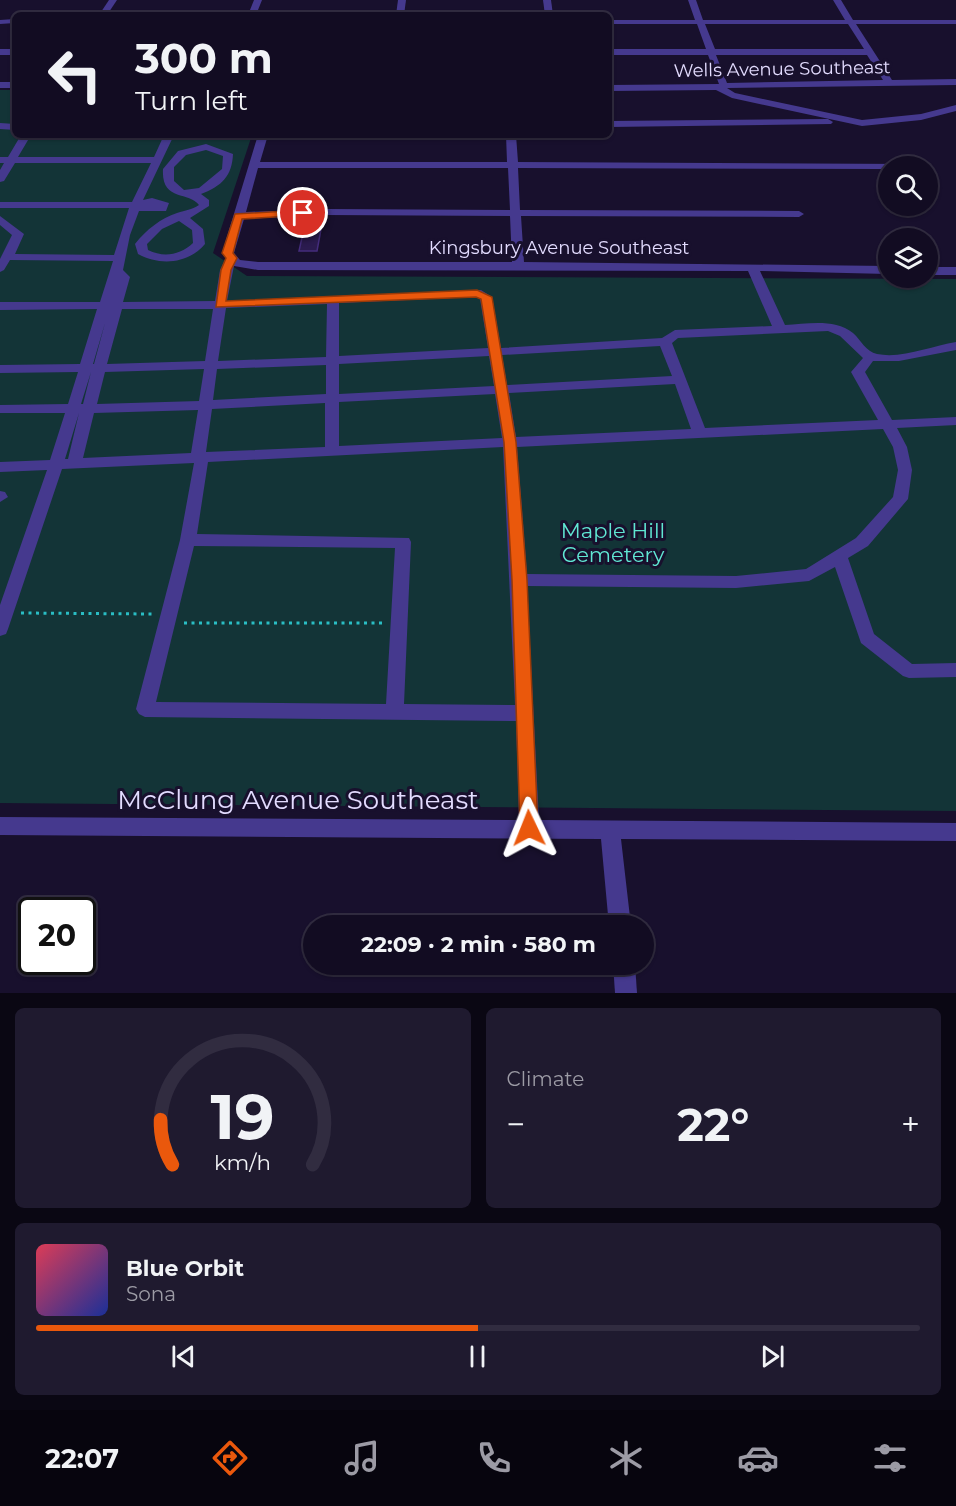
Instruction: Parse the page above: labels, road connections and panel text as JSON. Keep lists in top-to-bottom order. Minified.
{"streets":{"street":["Wells Avenue Southeast","Kingsbury Avenue Southeast","McClung Avenue Southeast"]},"parks":["Maple Hill Cemetery"],"page":{"turn":["300 m","Turn left"],"limit":"20","trip":"22:09 · 2 min · 580 m","tile":"Climate","heat":["−","22°","+"],"song":["Blue Orbit","Sona"],"tabs":"22:07","gauge":["19","km/h"]}}
